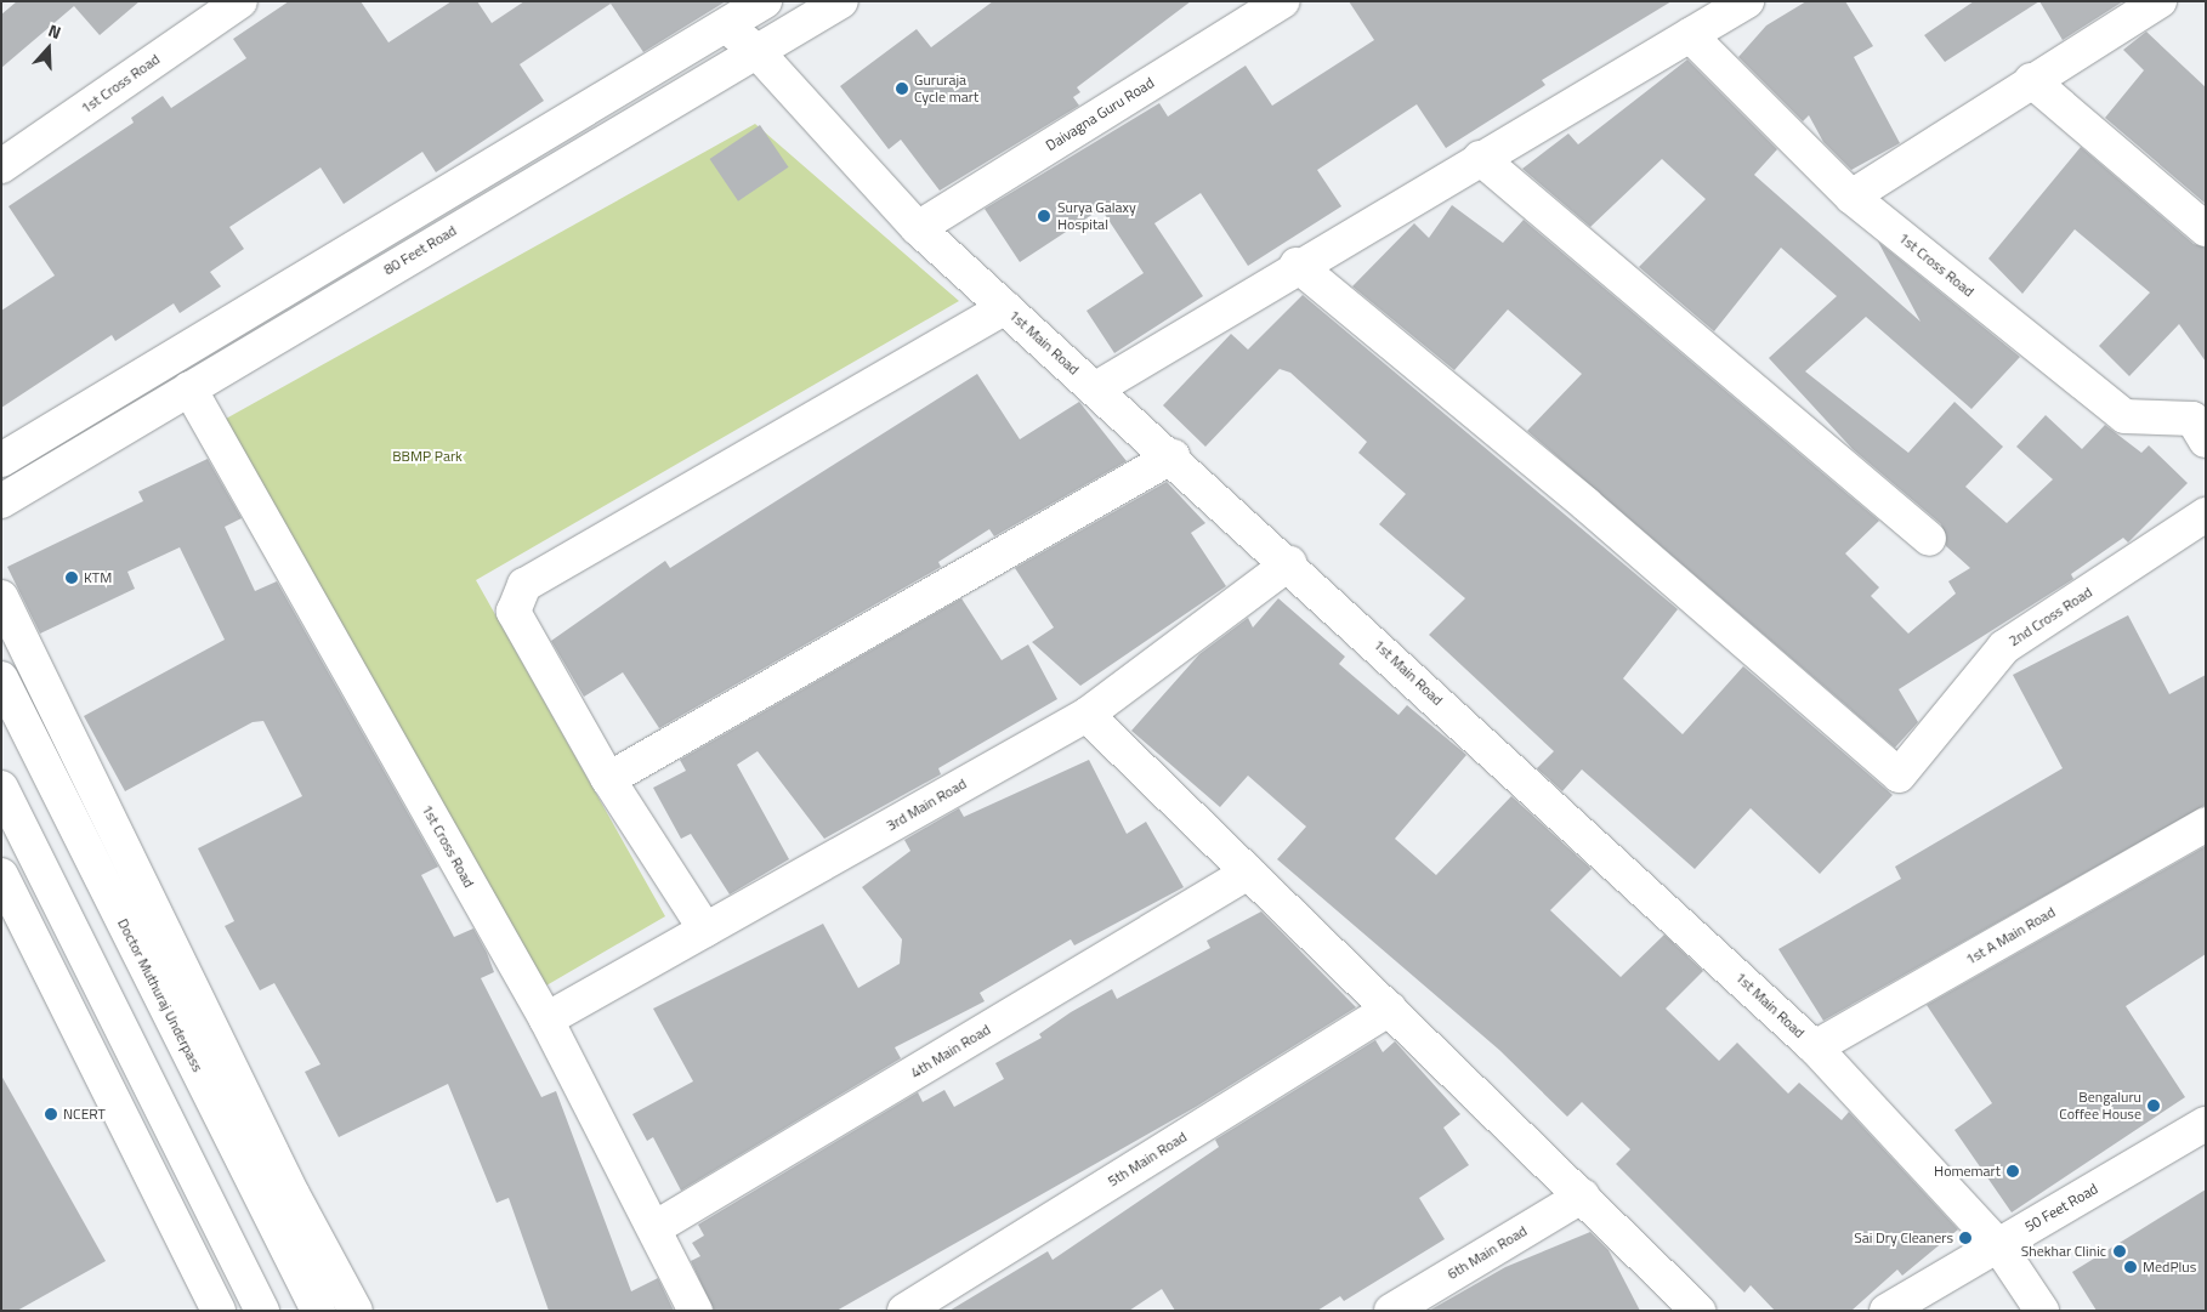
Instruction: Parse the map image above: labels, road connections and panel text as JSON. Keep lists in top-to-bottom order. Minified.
{"streets":{"main road":["1st Cross Road","Daivagna Guru Road","80 Feet Road","1st Main Road","2nd Cross Road","3rd Main Road","1st A Main Road","Doctor Muthuraj Underpass","4th Main Road","5th Main Road","50 Feet Road","6th Main Road"]},"crossings":[["1st Cross Road","80 Feet Road"],["1st Cross Road","3rd Main Road"],["1st Cross Road","4th Main Road"],["Daivagna Guru Road","1st Main Road"],["80 Feet Road","1st Main Road"],["1st Main Road","3rd Main Road"],["1st Main Road","1st A Main Road"],["1st Main Road","50 Feet Road"]],"parks":["BBMP Park"],"places":["Gururaja Cycle mart","Surya Galaxy Hospital","KTM","Bengaluru Coffee House","NCERT","Homemart","Sai Dry Cleaners","Shekhar Clinic","MedPlus"],"north":"top"}
